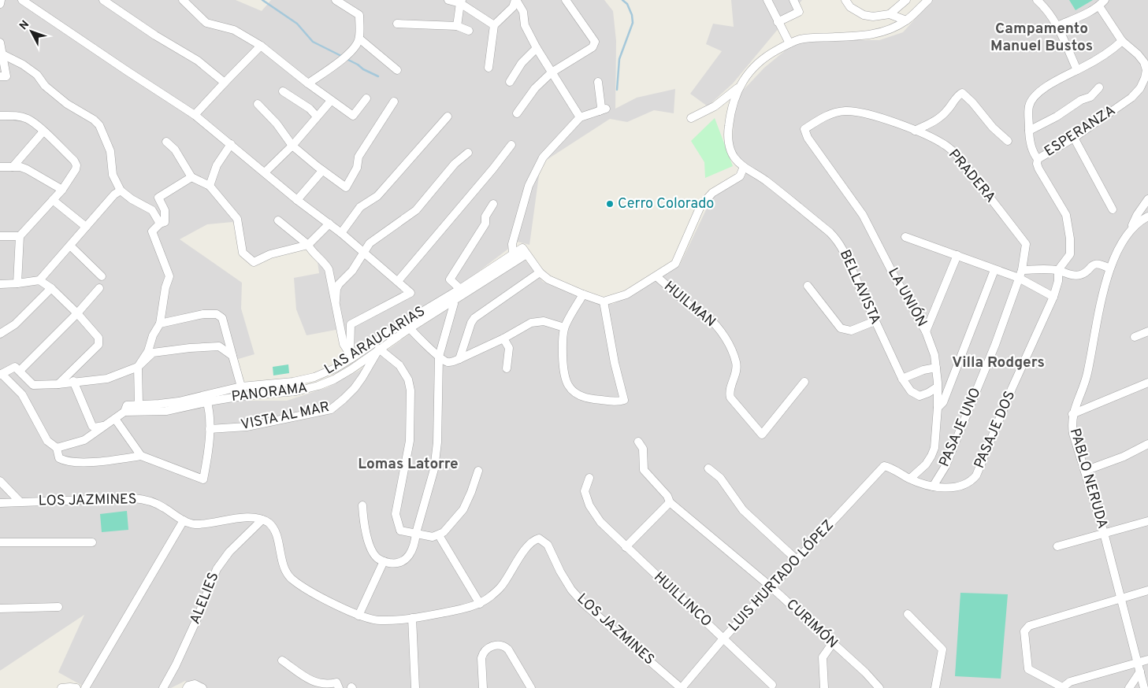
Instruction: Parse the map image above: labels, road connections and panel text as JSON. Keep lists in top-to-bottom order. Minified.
{"streets":{"street":["ESPERANZA","PRADERA","BELLAVISTA","LA UNIÓN","HUILMAN","LAS ARAUCARIAS","PANORAMA","VISTA AL MAR","PASAJE UNO","PASAJE DOS","PABLO NERUDA","LOS JAZMINES","LUIS HURTADO LÓPEZ","ALELIES","HUILLINCO","CURIMÓN"]},"crossings":[["ESPERANZA","PASAJE DOS"],["PRADERA","LA UNIÓN"],["PRADERA","PASAJE UNO"],["BELLAVISTA","LA UNIÓN"],["LA UNIÓN","PASAJE DOS"],["LAS ARAUCARIAS","PANORAMA"],["PANORAMA","VISTA AL MAR"],["PASAJE UNO","PASAJE DOS"],["PASAJE DOS","LUIS HURTADO LÓPEZ"],["LOS JAZMINES","LUIS HURTADO LÓPEZ"],["LOS JAZMINES","ALELIES"],["LUIS HURTADO LÓPEZ","HUILLINCO"],["LUIS HURTADO LÓPEZ","CURIMÓN"]],"districts":["Campamento Manuel Bustos","Villa Rodgers","Lomas Latorre"],"places":["Cerro Colorado"],"north":"top left"}
